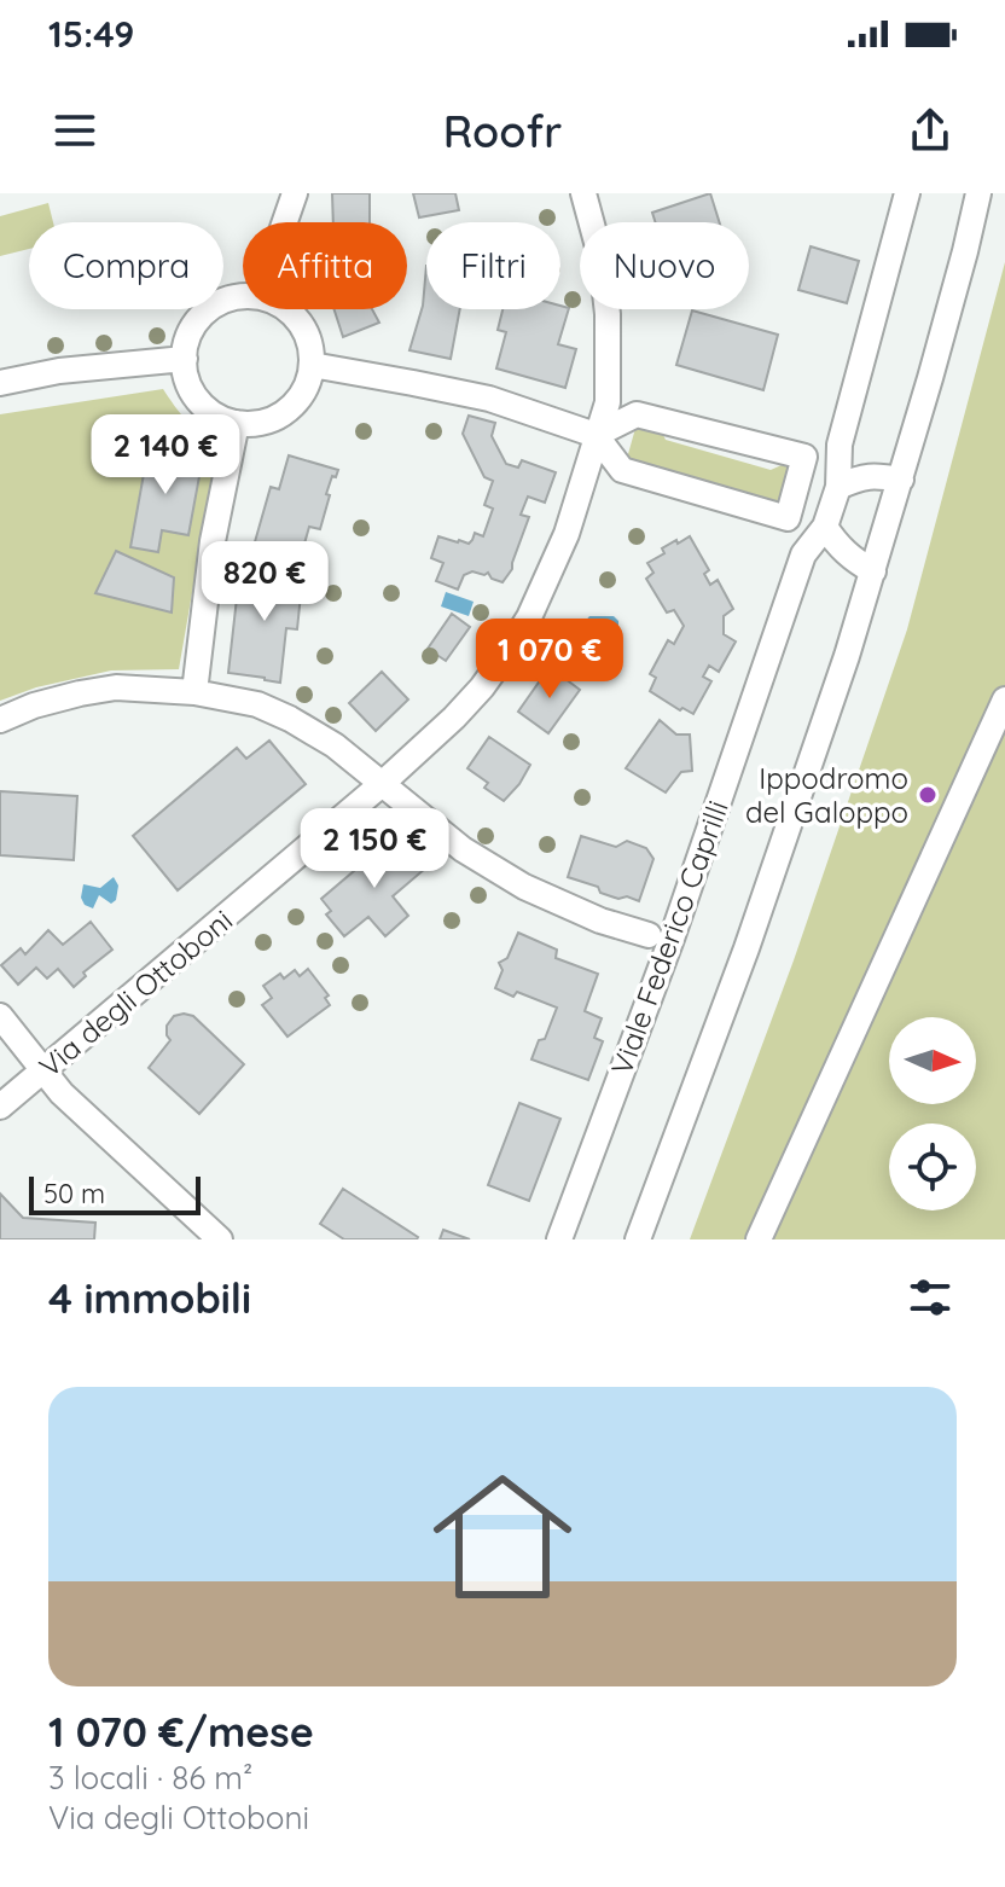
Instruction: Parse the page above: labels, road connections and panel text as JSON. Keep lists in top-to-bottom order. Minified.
{"streets":{"street":["Viale Federico Caprilli","Via degli Ottoboni"]},"places":["Ippodromo del Galoppo"],"scale_bar":"50 m","north":"right","page":{"status":"15:49","header":"Roofr","chip":["Compra","Affitta","Filtri","Nuovo"],"price":["2 140 €","820 €","1 070 €","2 150 €"],"scale":"50 m","heading":"4 immobili","list":[{"name":"1 070 €/mese","note":"3 locali · 86 m² · Via degli Ottoboni"}]}}
